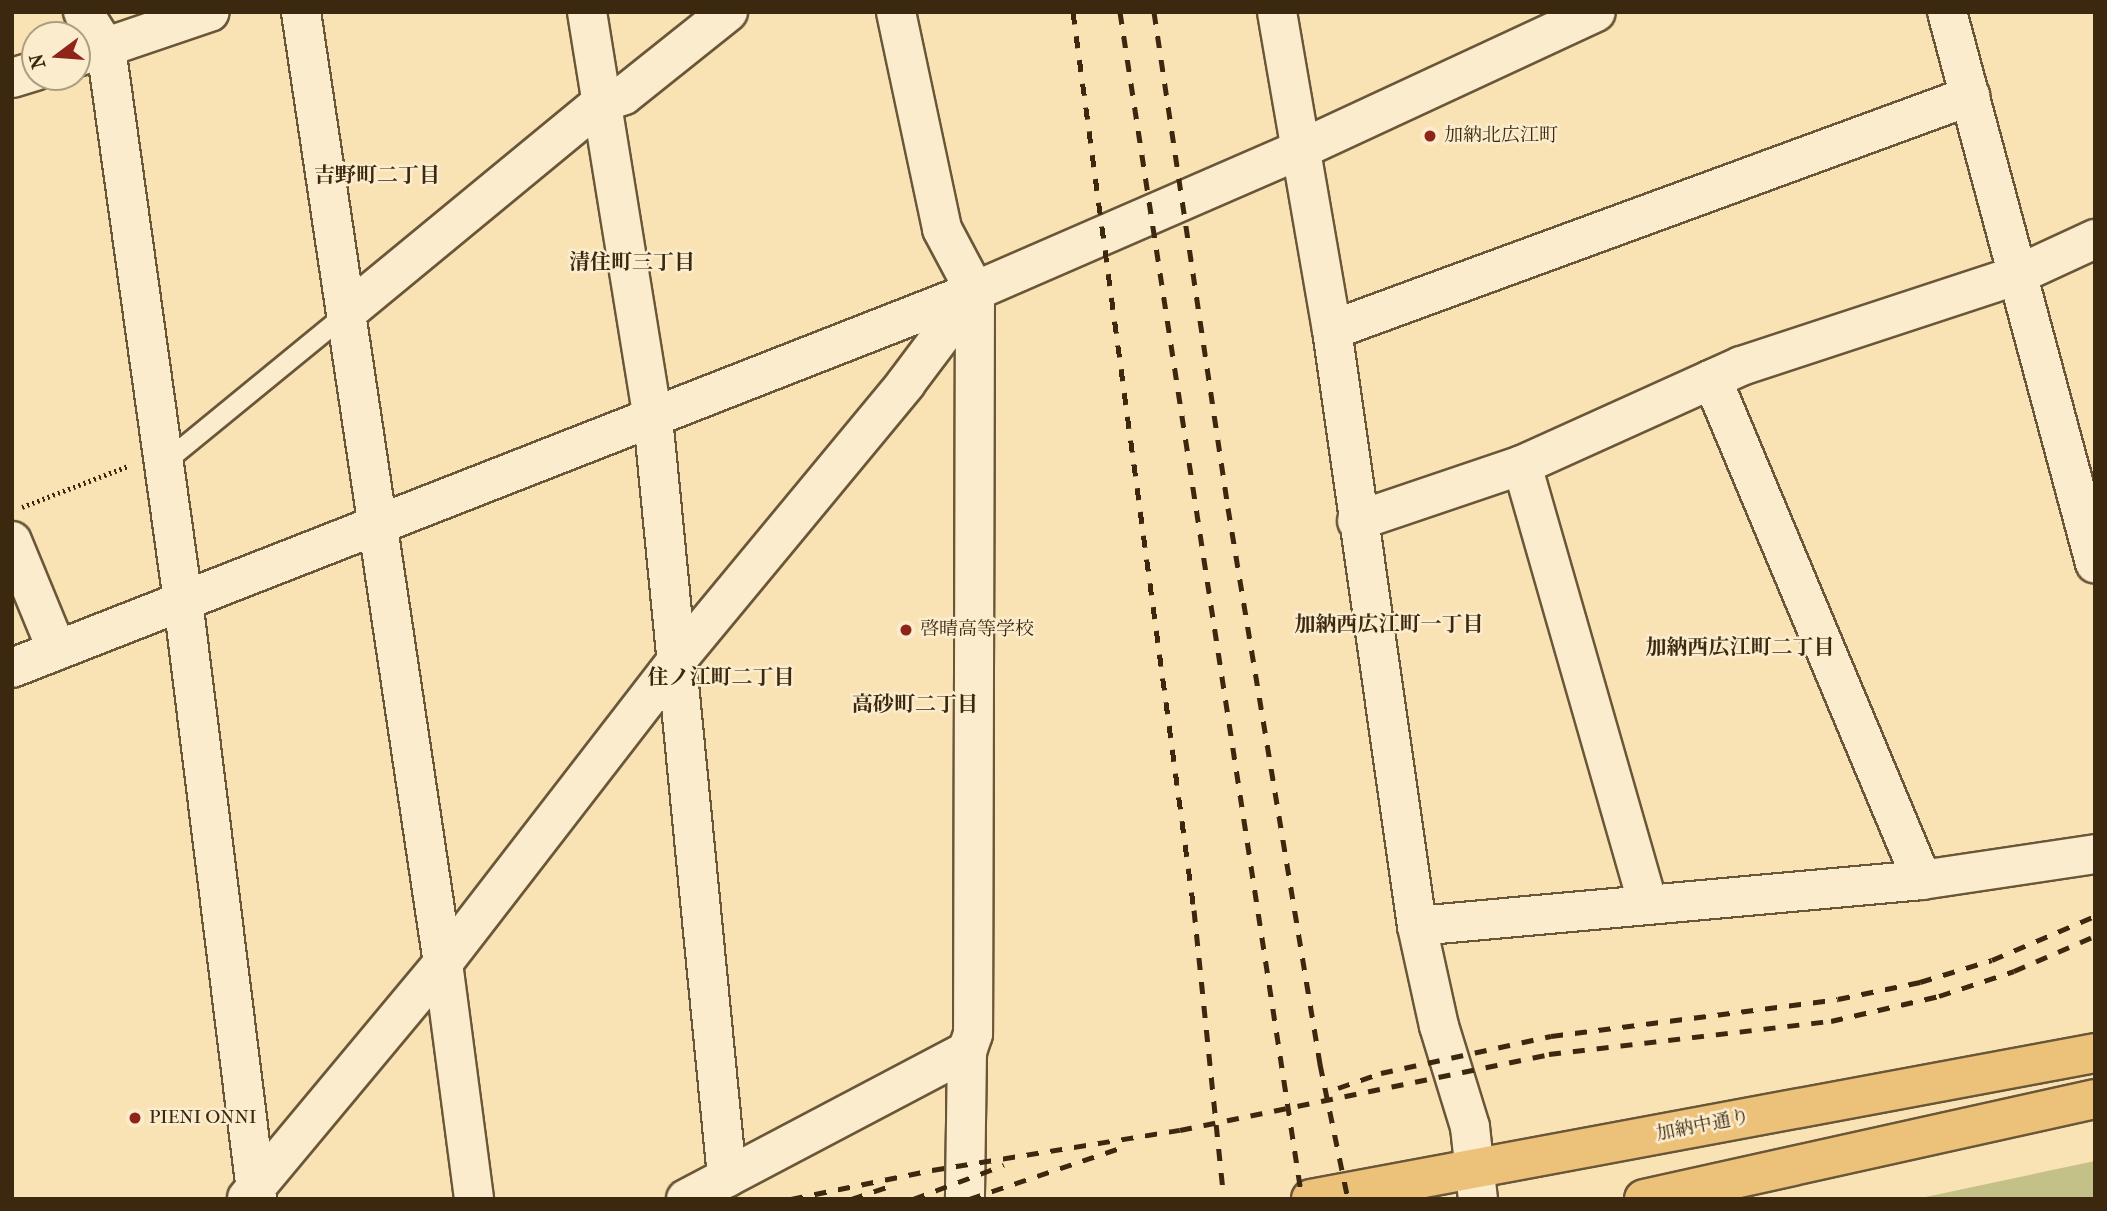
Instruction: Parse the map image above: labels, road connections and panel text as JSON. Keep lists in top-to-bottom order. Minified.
{"streets":{"highway":["加納中通り"]},"districts":["吉野町二丁目","清住町三丁目","加納西広江町一丁目","加納西広江町二丁目","住ノ江町二丁目","高砂町二丁目"],"places":["加納北広江町","啓晴高等学校","PIENI ONNI"],"north":"left"}
